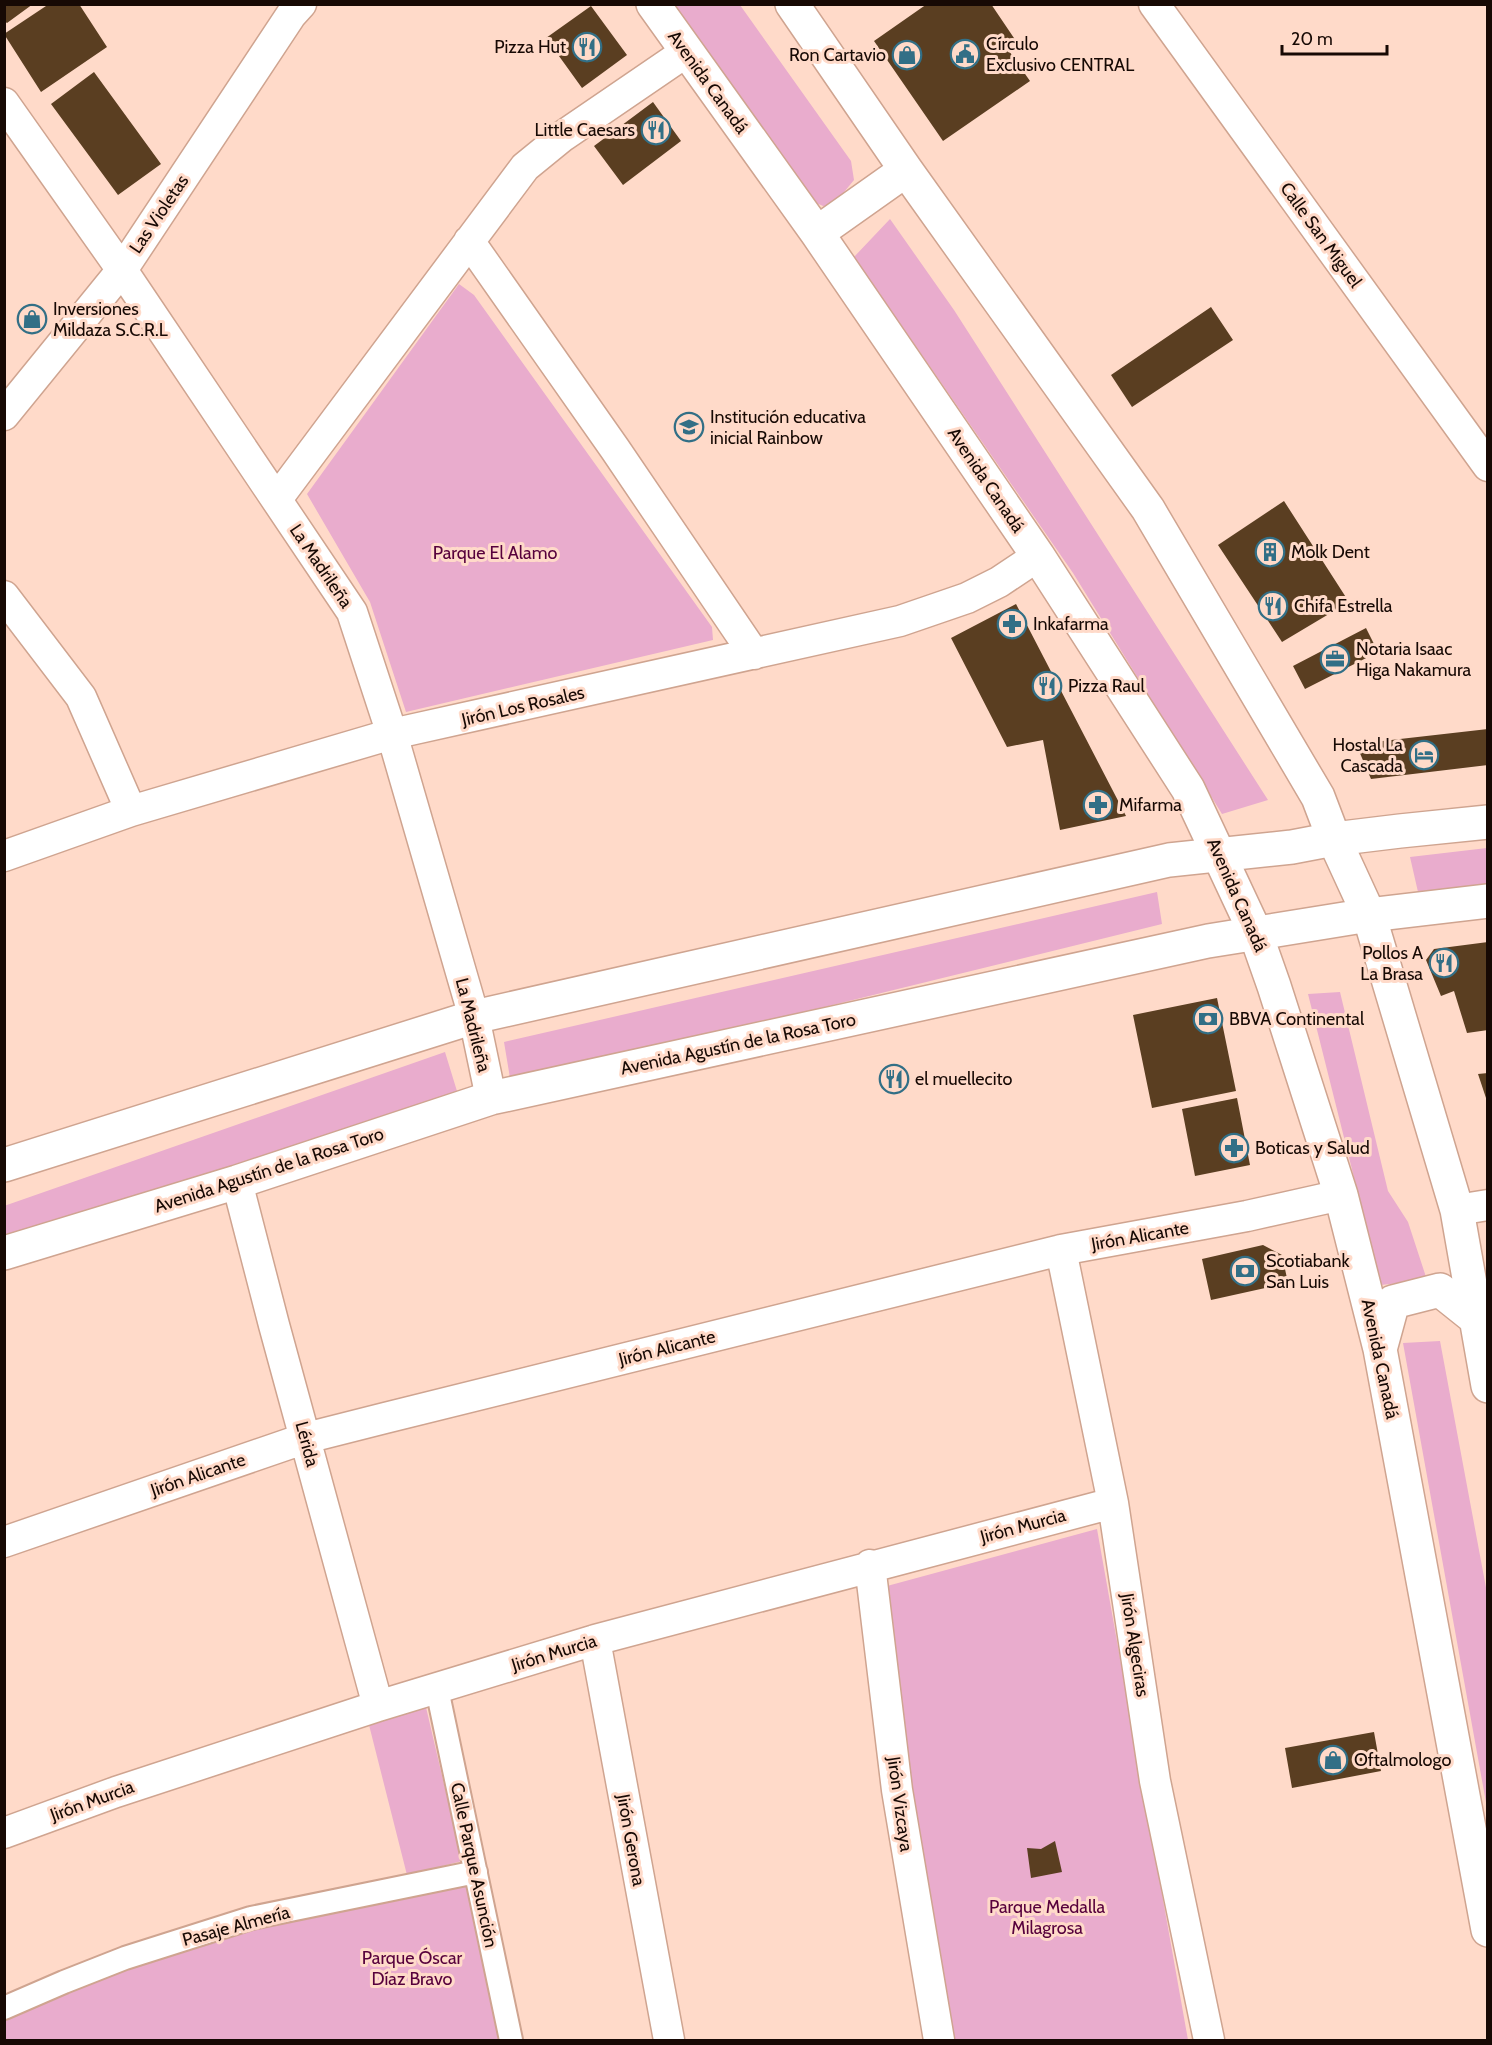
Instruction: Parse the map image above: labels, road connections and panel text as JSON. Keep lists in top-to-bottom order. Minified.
{"streets":{"main road":["Avenida Canadá","Avenida Agustín de la Rosa Toro"],"street":["Las Violetas","Calle San Miguel","La Madrileña","Jirón Los Rosales","Jirón Alicante","Lérida","Jirón Murcia","Jirón Algeciras","Jirón Vizcaya","Jirón Gerona","Calle Parque Asunción","Pasaje Almería"]},"crossings":[["Avenida Canadá","Jirón Los Rosales"],["Avenida Canadá","Avenida Agustín de la Rosa Toro"],["Avenida Canadá","Jirón Alicante"],["Las Violetas","La Madrileña"],["La Madrileña","Jirón Los Rosales"],["La Madrileña","Avenida Agustín de la Rosa Toro"],["Avenida Agustín de la Rosa Toro","Lérida"],["Jirón Alicante","Lérida"],["Jirón Alicante","Jirón Algeciras"],["Lérida","Jirón Murcia"],["Jirón Murcia","Jirón Algeciras"],["Jirón Murcia","Jirón Vizcaya"],["Jirón Murcia","Jirón Gerona"],["Jirón Murcia","Calle Parque Asunción"],["Calle Parque Asunción","Pasaje Almería"]],"parks":["Parque El Alamo","Parque Medalla Milagrosa","Parque Óscar Díaz Bravo"],"places":{"restaurant":["Pizza Hut","Little Caesars","Chifa Estrella","Pizza Raul","Pollos A La Brasa","el muellecito"],"public building":["Círculo Exclusivo CENTRAL"],"shop":["Ron Cartavio","Inversiones Mildaza S.C.R.L","Oftalmologo"],"school or university":["Institución educativa inicial Rainbow"],"building":["Molk Dent"],"pharmacy":["Inkafarma","Mifarma","Boticas y Salud"],"office":["Notaria Isaac Higa Nakamura"],"hotel":["Hostal La Cascada"],"bank":["BBVA Continental","Scotiabank San Luis"]},"scale_bar":"20 m"}
